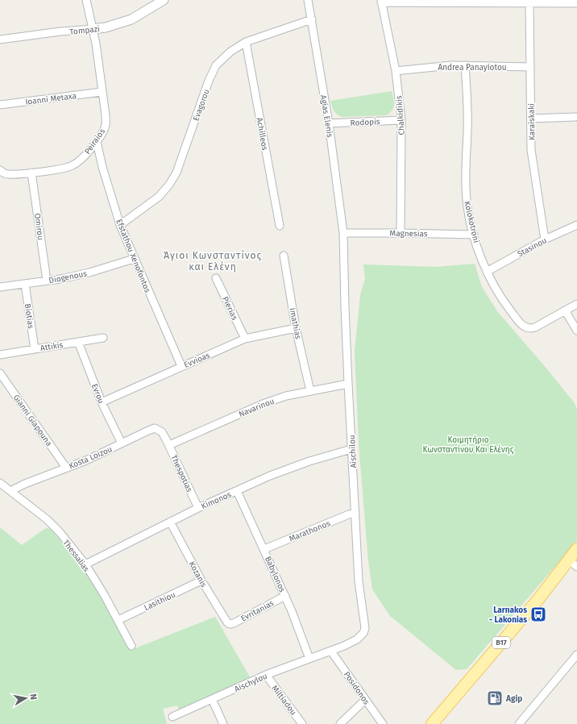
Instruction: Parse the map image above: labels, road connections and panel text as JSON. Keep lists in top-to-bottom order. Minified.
{"streets":{"main road":["B17"],"street":["Tompazi","Andrea Panayiotou","Ioanni Metaxa","Evagorou","Chalkidikis","Agias Elenis","Rodopis","Karaiskaki","Achilleos","Peiraios","Kolokotroni","Omirou","Magnesias","Stasinou","Efstathou Xenofontos","Diogenous","Pierias","Biotias","Imathias","Attikis","Evvioas","Evrou","Navarinou","Gianni Giapouna","Aischilou","Kosta Loizou","Thespotias","Kimonos","Marathonos","Thessalias","Kozanis","Babylonos","Lasithiou","Evritanias","Aischylou","Posidonos","Miltiadou"]},"crossings":[["Tompazi","Peiraios"],["Andrea Panayiotou","Chalkidikis"],["Andrea Panayiotou","Karaiskaki"],["Andrea Panayiotou","Kolokotroni"],["Ioanni Metaxa","Peiraios"],["Evagorou","Agias Elenis"],["Evagorou","Achilleos"],["Evagorou","Efstathou Xenofontos"],["Chalkidikis","Rodopis"],["Chalkidikis","Magnesias"],["Agias Elenis","Rodopis"],["Agias Elenis","Magnesias"],["Agias Elenis","Aischilou"],["Karaiskaki","Stasinou"],["Peiraios","Omirou"],["Peiraios","Efstathou Xenofontos"],["Kolokotroni","Magnesias"],["Kolokotroni","Stasinou"],["Omirou","Diogenous"],["Magnesias","Aischilou"],["Efstathou Xenofontos","Diogenous"],["Efstathou Xenofontos","Evvioas"],["Diogenous","Biotias"],["Pierias","Evvioas"],["Biotias","Attikis"],["Imathias","Evvioas"],["Imathias","Navarinou"],["Attikis","Evrou"],["Evvioas","Evrou"],["Evrou","Kosta Loizou"],["Navarinou","Aischilou"],["Navarinou","Kosta Loizou"],["Navarinou","Thespotias"],["Gianni Giapouna","Kosta Loizou"],["Aischilou","Kimonos"],["Aischilou","Marathonos"],["Aischilou","Aischylou"],["Aischilou","Posidonos"],["Kosta Loizou","Thespotias"],["Kosta Loizou","Thessalias"],["Thespotias","Kimonos"],["Kimonos","Thessalias"],["Kimonos","Kozanis"],["Kimonos","Babylonos"],["Marathonos","Babylonos"],["Thessalias","Lasithiou"],["Kozanis","Lasithiou"],["Kozanis","Evritanias"],["Babylonos","Evritanias"],["Babylonos","Aischylou"],["Aischylou","Posidonos"],["Aischylou","Miltiadou"]],"districts":["Άγιοι Κωνσταντίνος και Ελένη"],"parks":["Κοιμητήριο Κωνσταντίνου Και Ελένης"],"places":{"bus stop":["Larnakos - Lakonias"],"fuel station":["Agip"]},"north":"right"}
